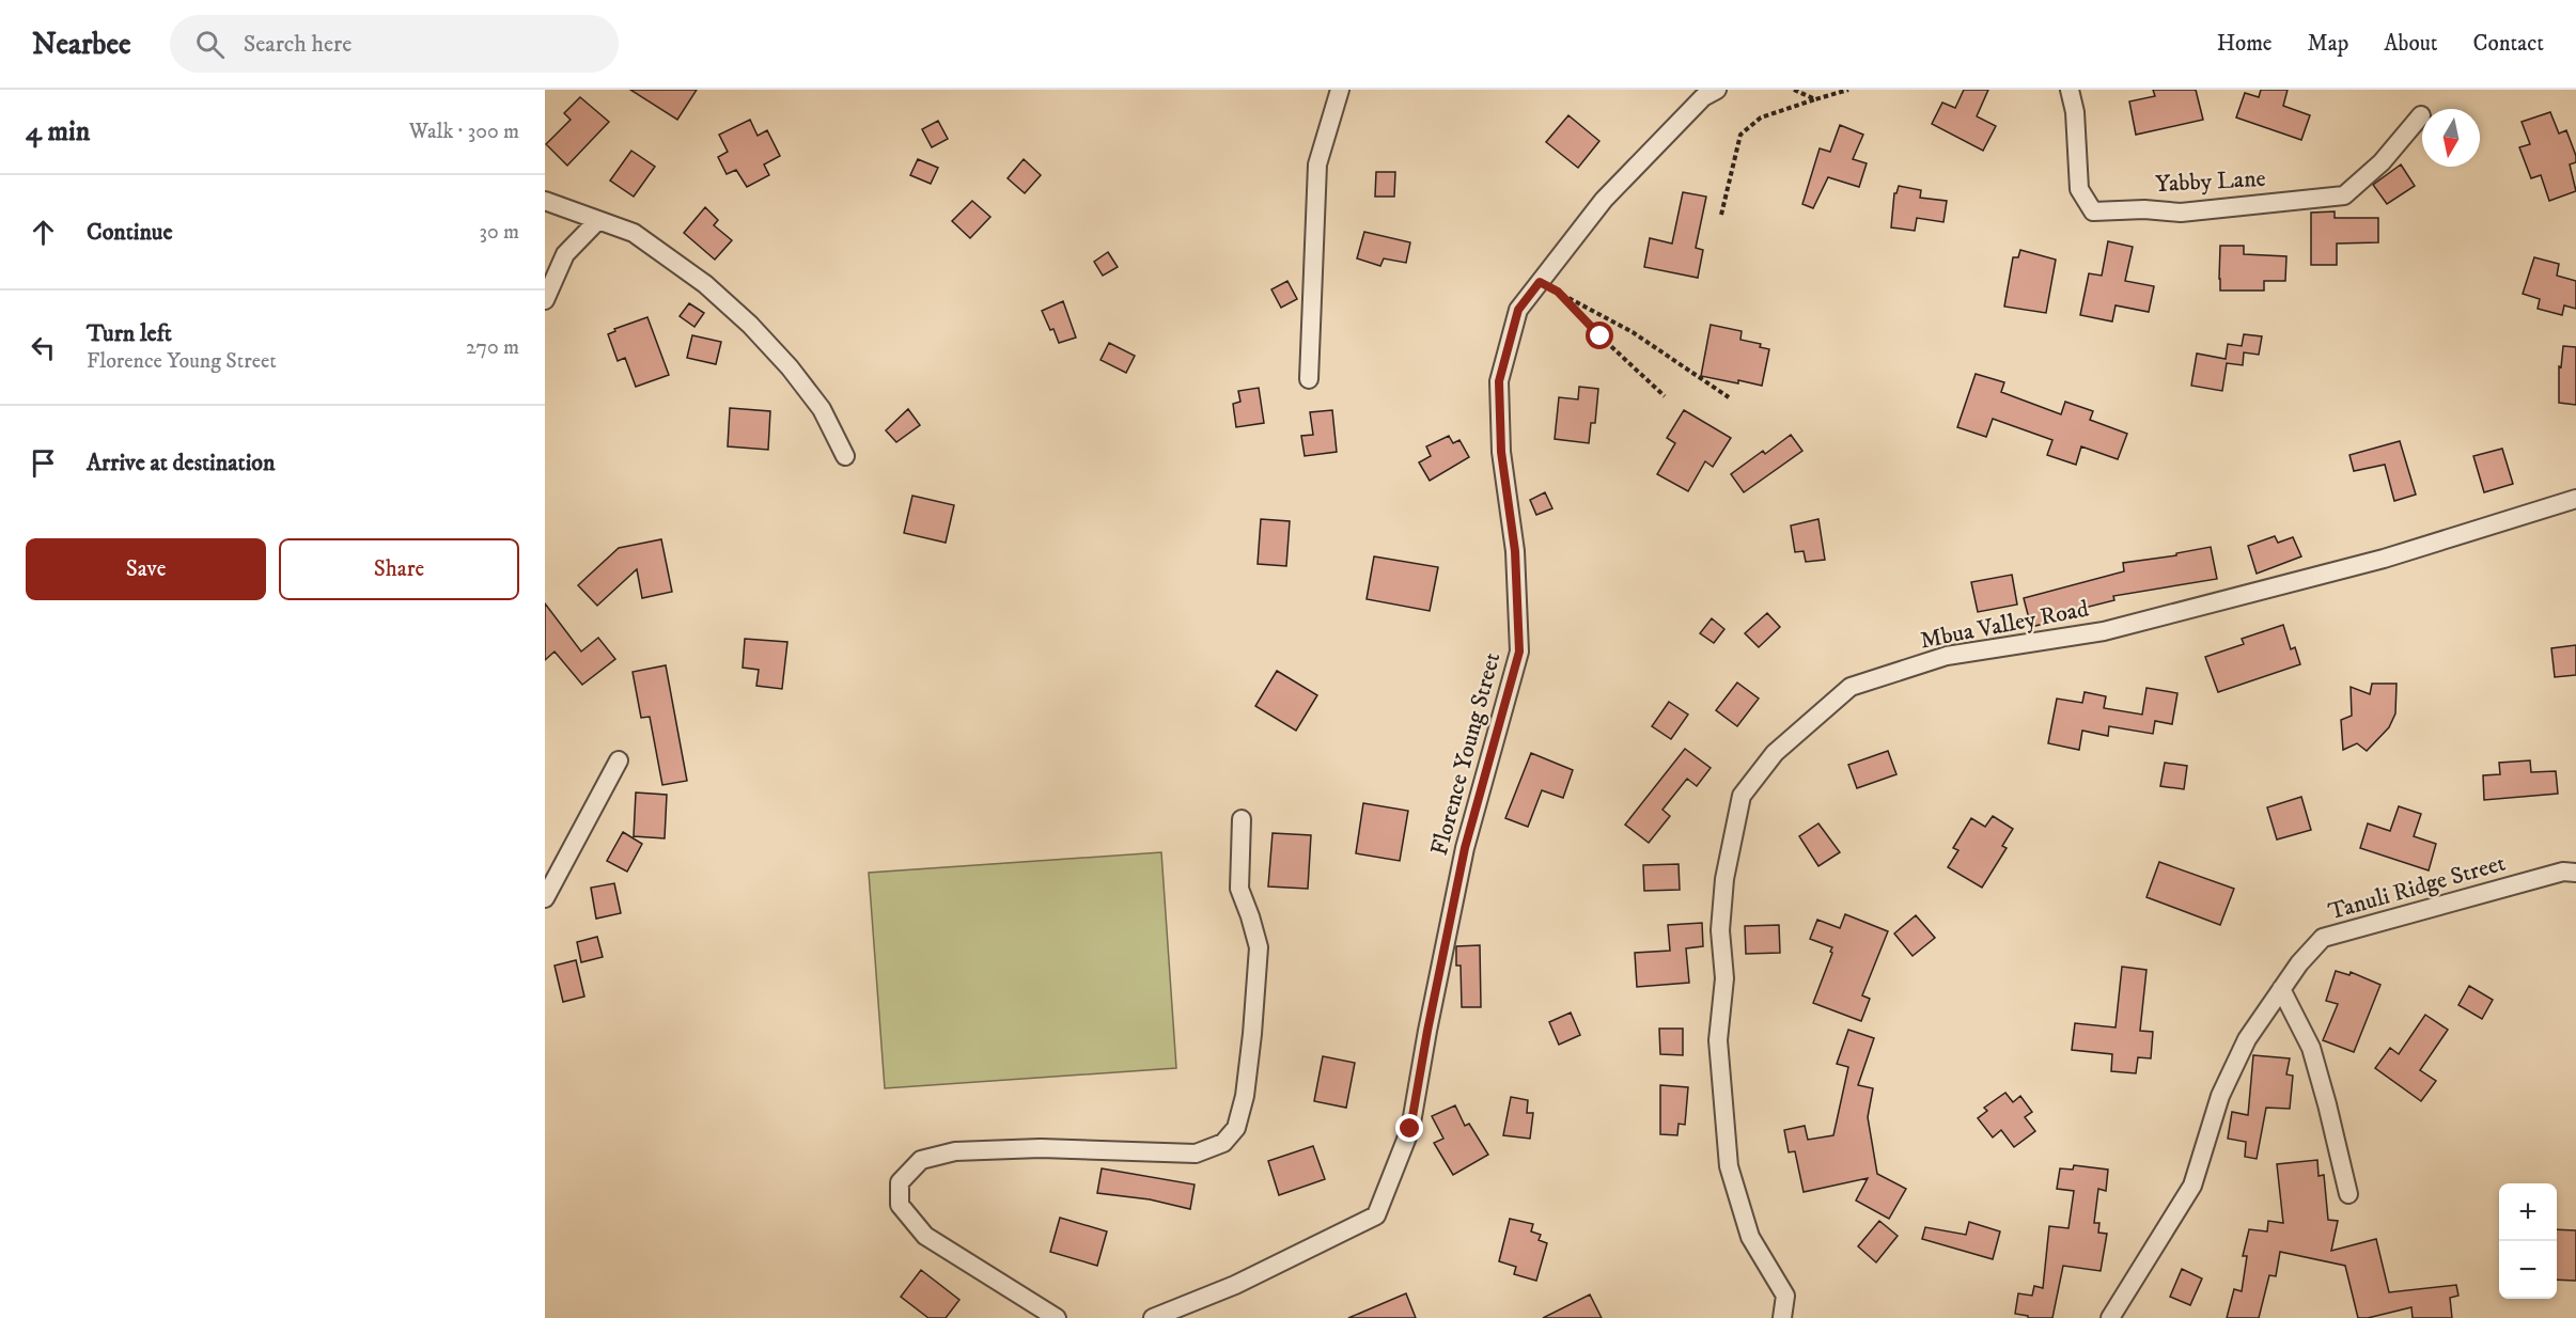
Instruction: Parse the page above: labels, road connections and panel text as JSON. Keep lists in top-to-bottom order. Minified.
{"streets":{"street":["Yabby Lane","Mbua Valley Road","Florence Young Street","Tanuli Ridge Street"]},"north":"bottom","page":{"header":"Nearbee","search":"Search here","nav":["Home","Map","About","Contact"],"heading":["4 min","Walk · 300 m"],"list":[["Continue","30 m"],["Turn left","Florence Young Street","270 m"],"Arrive at destination"],"buttons":["Save","Share"],"map_buttons":["+","−"]}}
